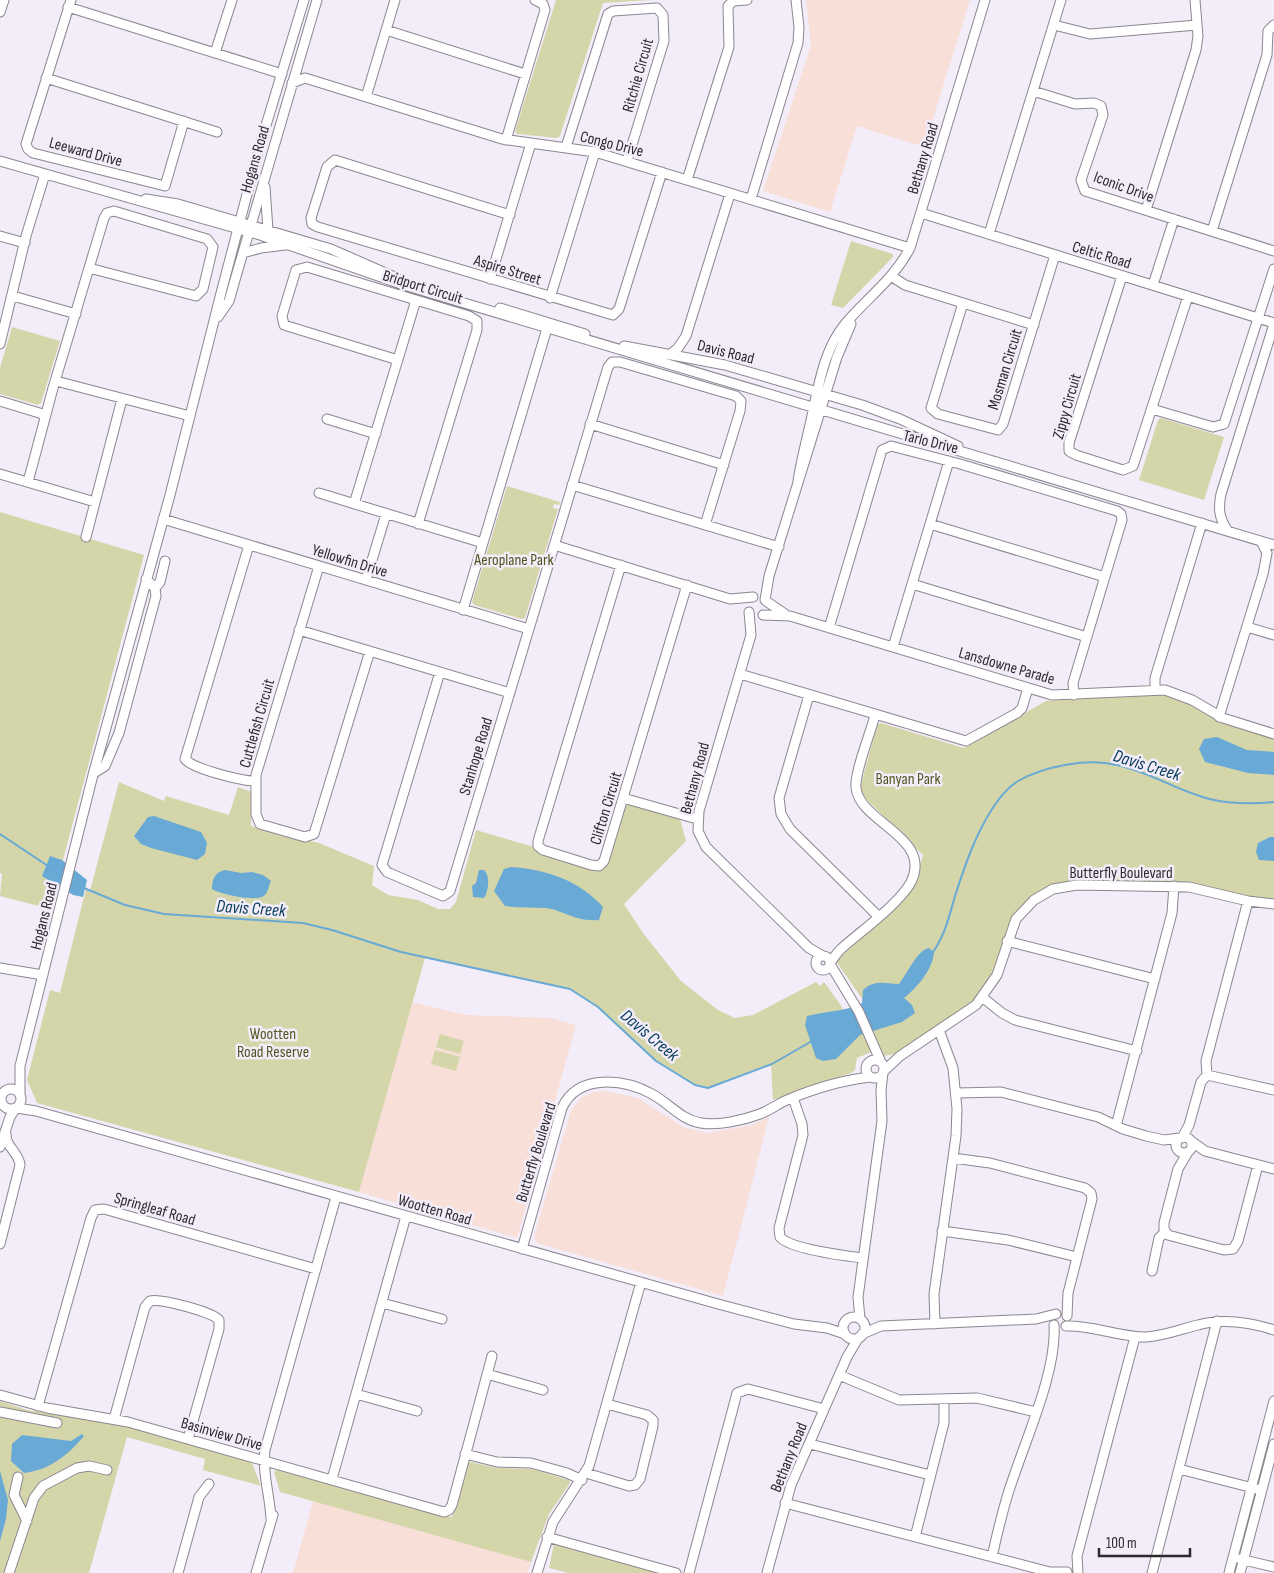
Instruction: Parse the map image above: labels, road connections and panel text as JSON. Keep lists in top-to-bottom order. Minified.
{"streets":{"street":["Ritchie Circuit","Congo Drive","Leeward Drive","Bethany Road","Hogans Road","Iconic Drive","Celtic Road","Aspire Street","Bridport Circuit","Davis Road","Mosman Circuit","Zippy Circuit","Tarlo Drive","Yellowfin Drive","Lansdowne Parade","Cuttlefish Circuit","Stanhope Road","Clifton Circuit","Butterfly Boulevard","Springleaf Road","Wootten Road","Basinview Drive"]},"crossings":[["Ritchie Circuit","Congo Drive"],["Congo Drive","Bethany Road"],["Congo Drive","Aspire Street"],["Bethany Road","Celtic Road"],["Bethany Road","Davis Road"],["Bethany Road","Lansdowne Parade"],["Bethany Road","Butterfly Boulevard"],["Bethany Road","Wootten Road"],["Hogans Road","Davis Road"],["Hogans Road","Yellowfin Drive"],["Hogans Road","Wootten Road"],["Celtic Road","Mosman Circuit"],["Celtic Road","Zippy Circuit"],["Tarlo Drive","Lansdowne Parade"],["Yellowfin Drive","Cuttlefish Circuit"],["Yellowfin Drive","Stanhope Road"],["Butterfly Boulevard","Wootten Road"],["Springleaf Road","Basinview Drive"]],"water":["Davis Creek"],"parks":["Aeroplane Park","Banyan Park","Wootten Road Reserve"],"scale_bar":"100 m"}
